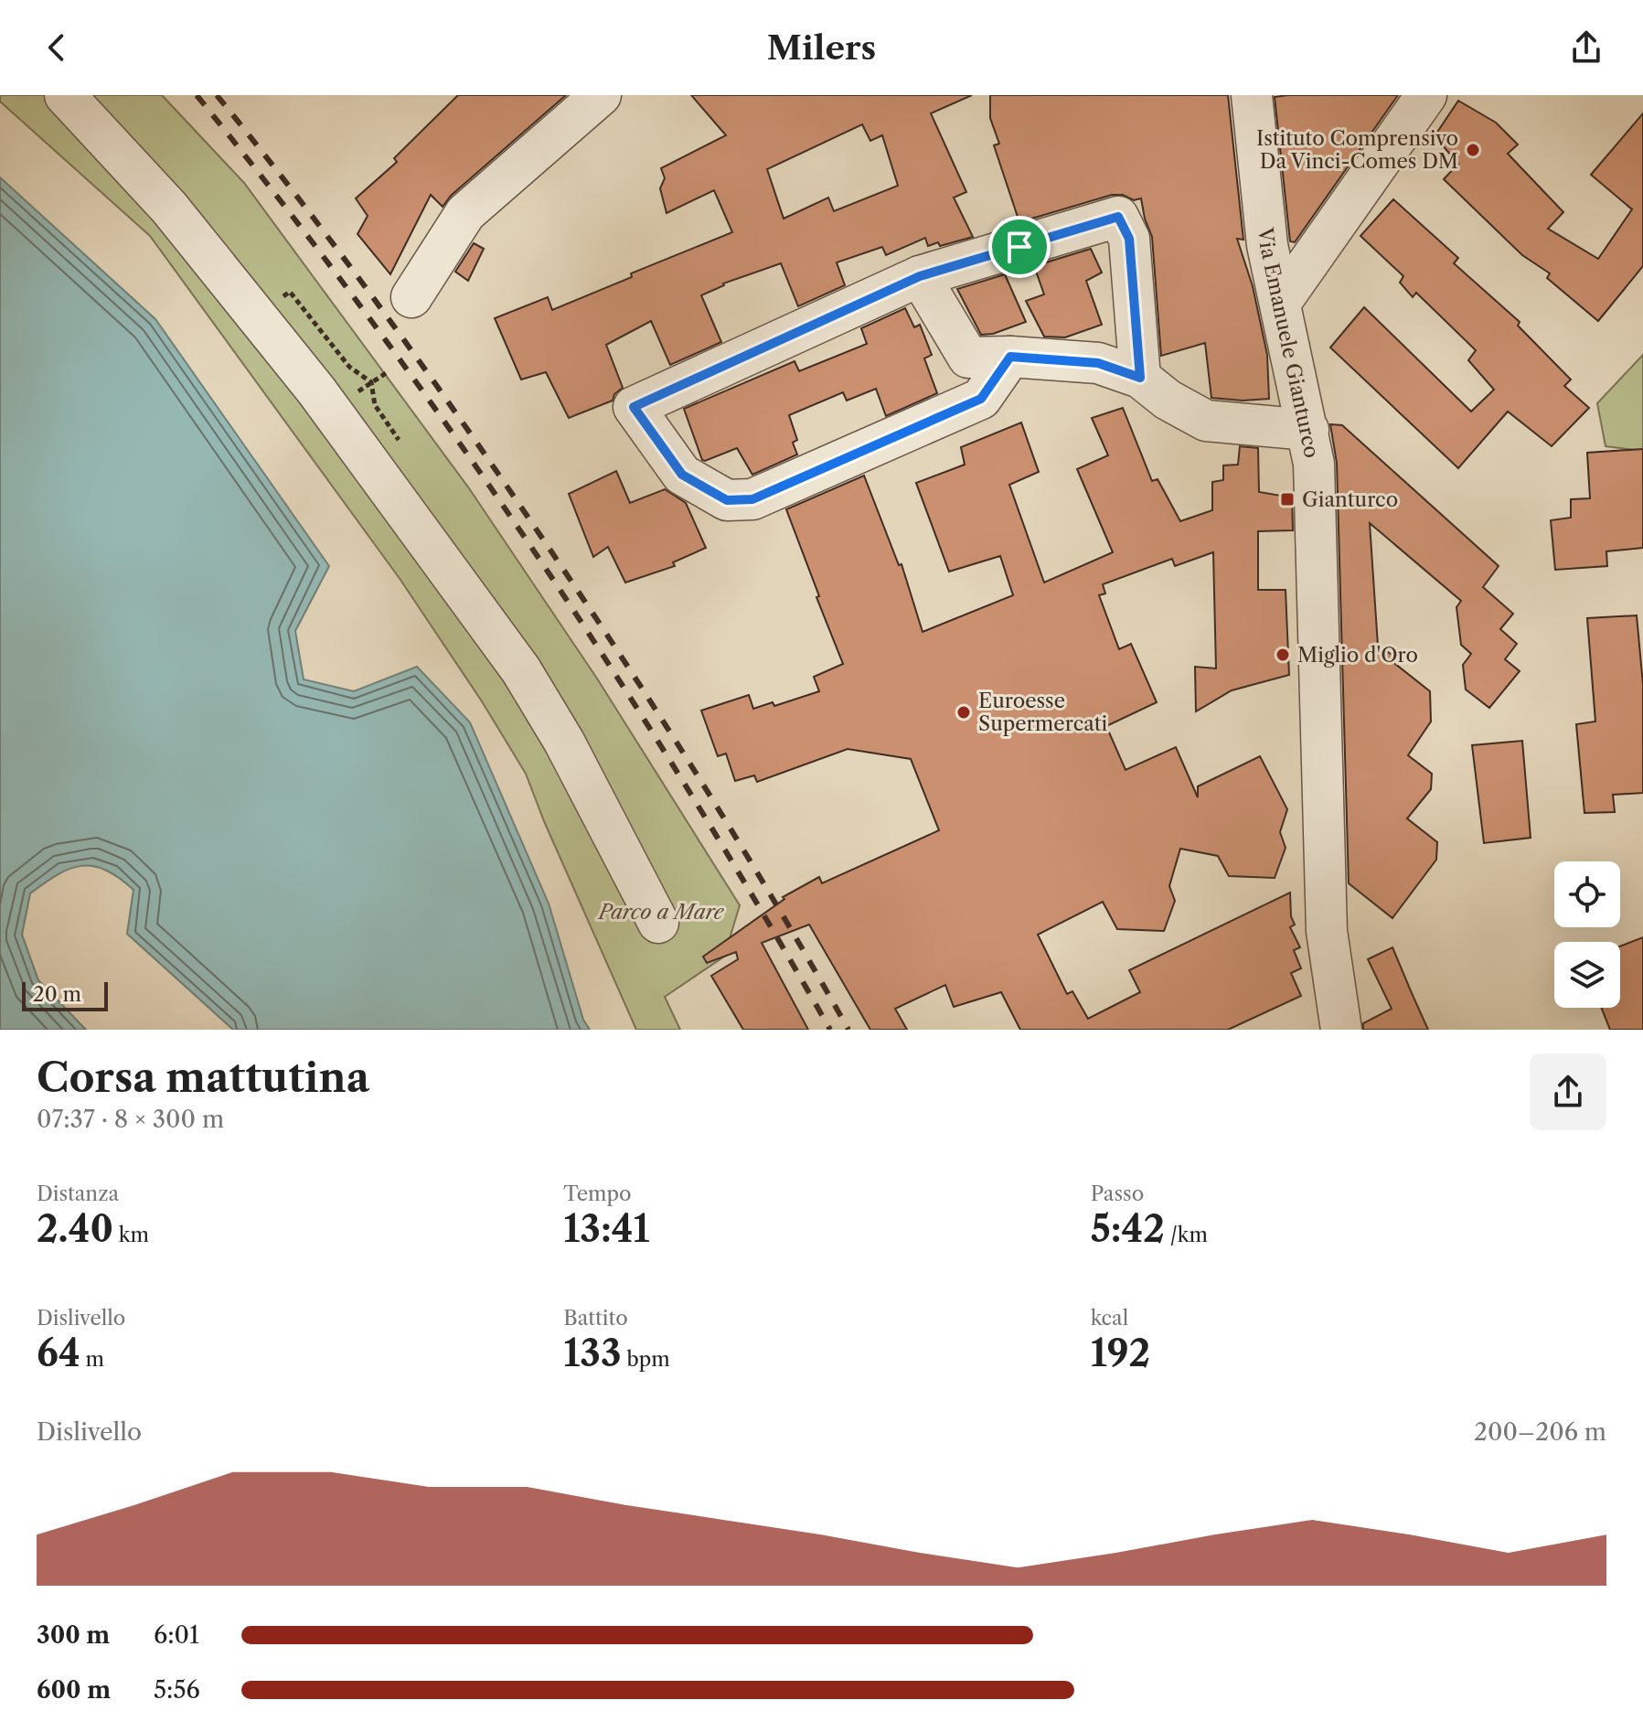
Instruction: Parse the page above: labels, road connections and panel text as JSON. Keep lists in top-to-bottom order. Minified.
{"streets":{"street":["Via Emanuele Gianturco"]},"parks":["Parco a Mare"],"places":{"other":["Istituto Comprensivo Da Vinci-Comes DM","Miglio d'Oro","Euroesse Supermercati"],"transit":["Gianturco"]},"scale_bar":"20 m","page":{"header":"Milers","scale":"20 m","heading":["Corsa mattutina","07:37 · 8 × 300 m"],"stats":[["Distanza","2.40 km"],["Tempo","13:41"],["Passo","5:42 /km"],["Dislivello","64 m"],["Battito","133 bpm"],["kcal","192"]],"chart":["Dislivello","200–206 m"],"list":[{"name":"300 m","note":"6:01"},{"name":"600 m","note":"5:56"}]}}
